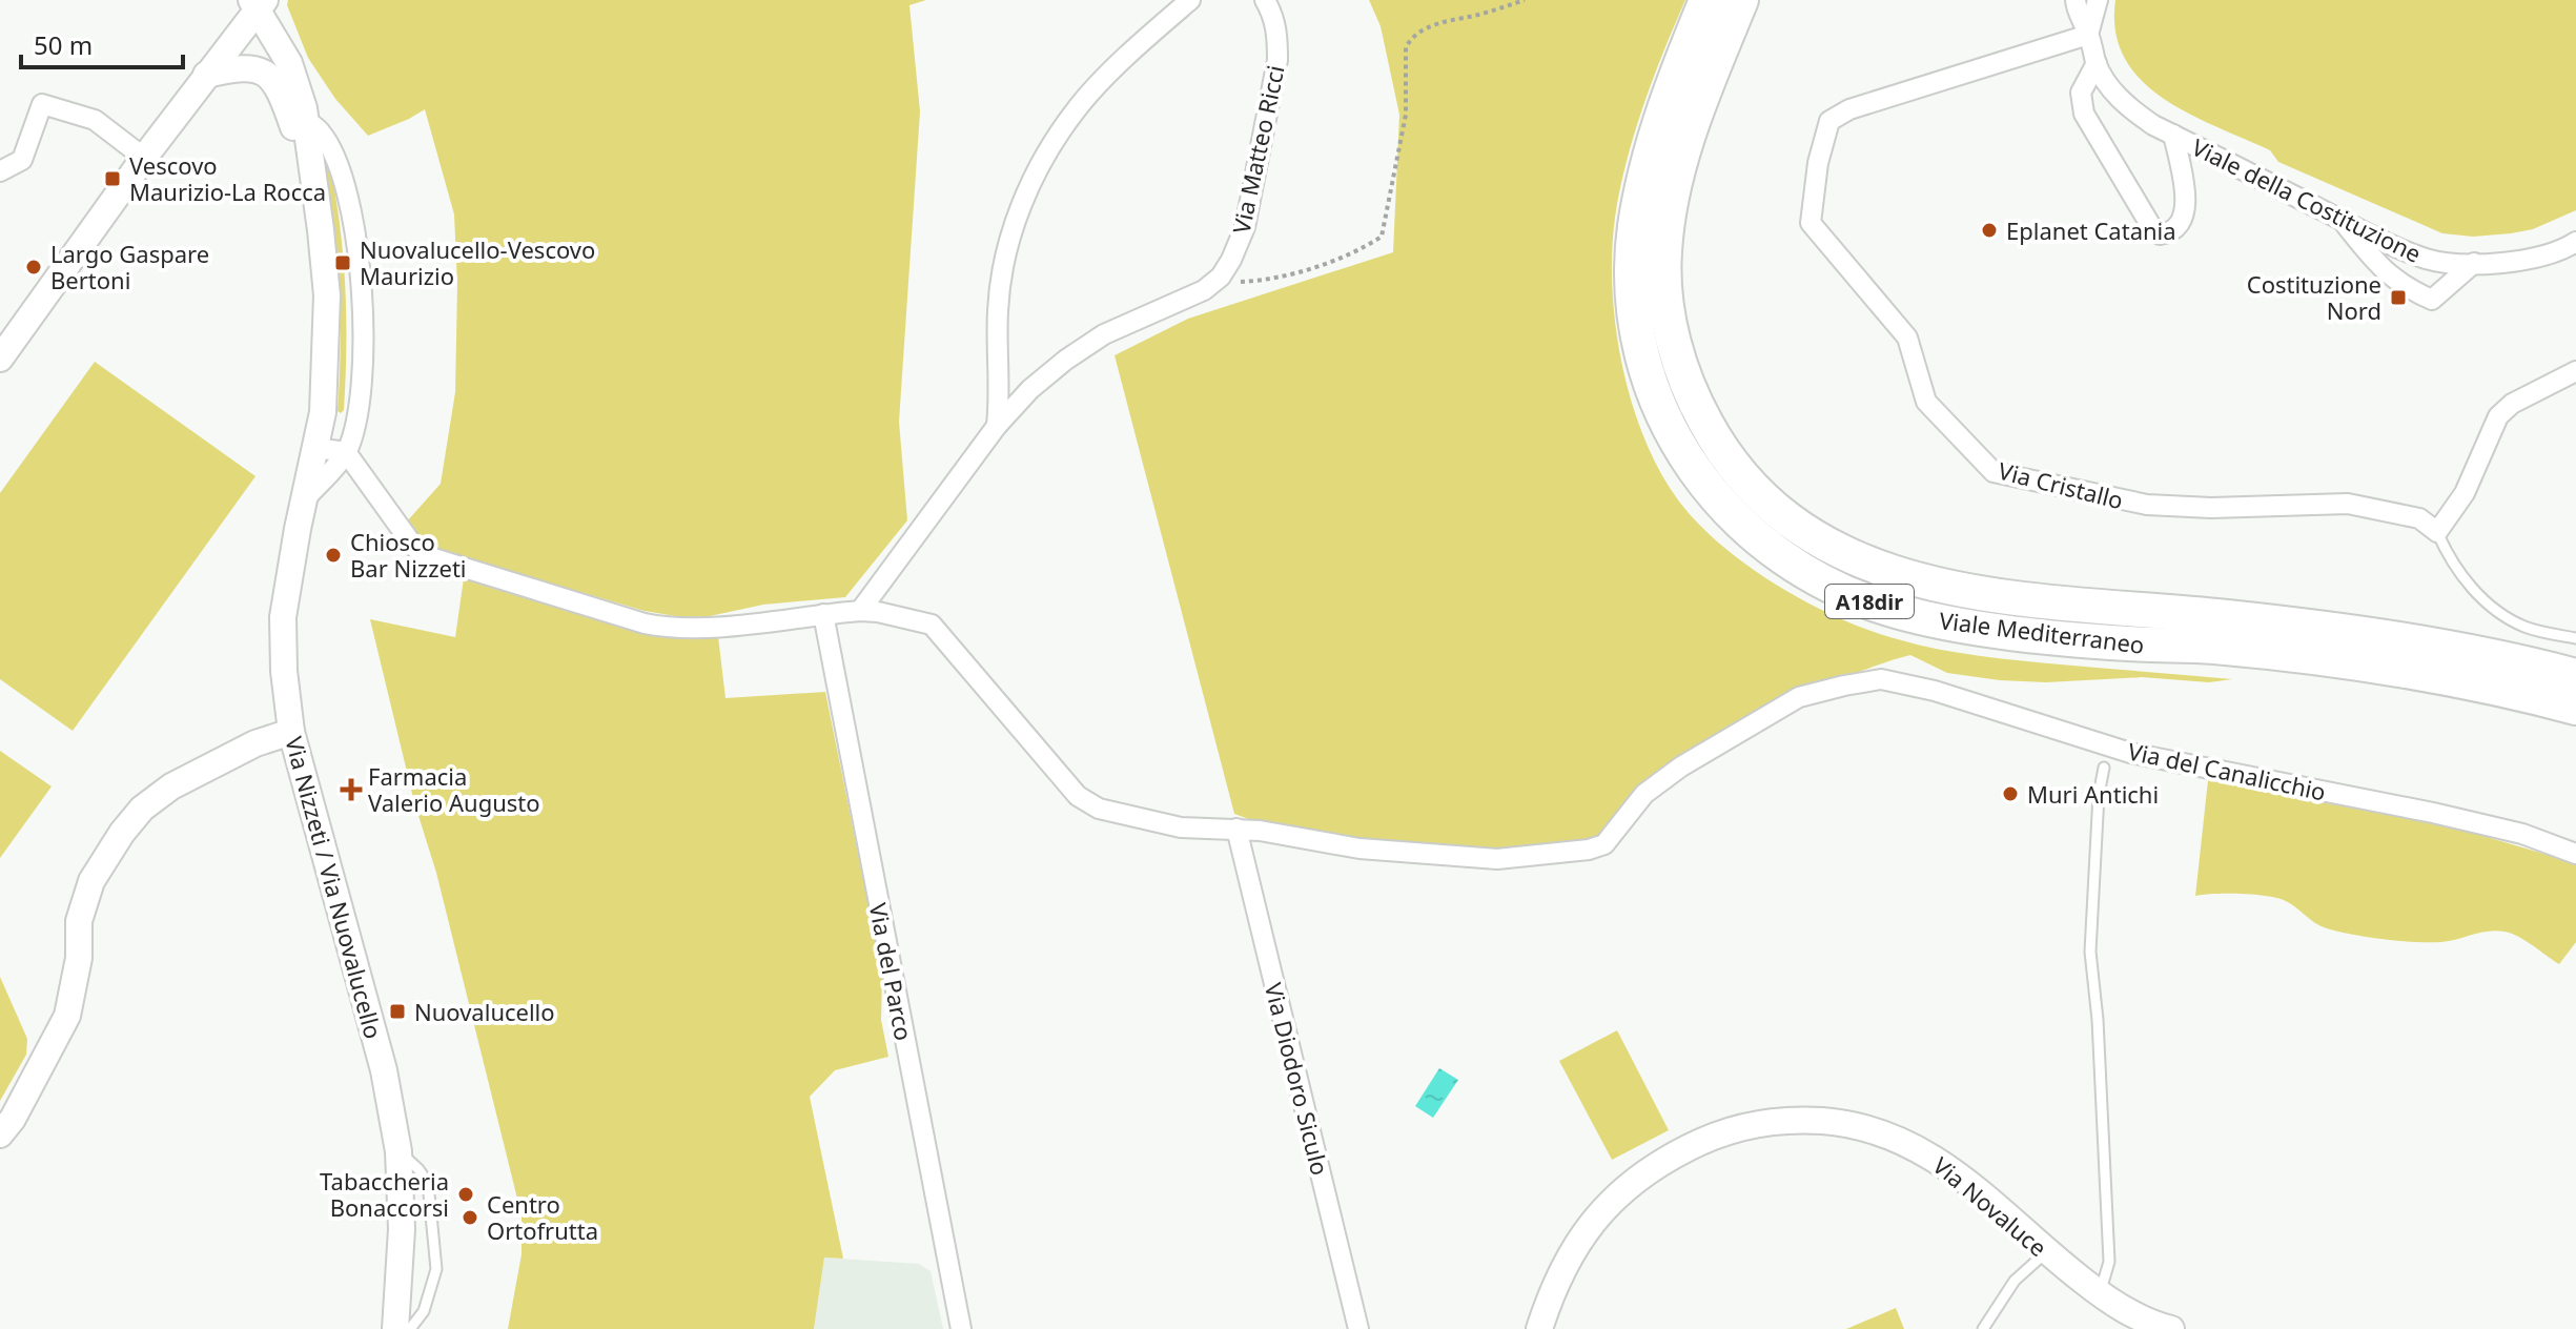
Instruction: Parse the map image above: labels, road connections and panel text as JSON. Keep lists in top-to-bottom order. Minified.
{"streets":{"highway":["A18dir","Viale Mediterraneo"],"main road":["Via Nizzeti / Via Nuovalucello","Via Novaluce"],"street":["Via Matteo Ricci","Viale della Costituzione","Via Cristallo","Via del Canalicchio","Via del Parco","Via Diodoro Siculo"]},"crossings":[["Viale della Costituzione","Via Cristallo"],["Via del Canalicchio","Via Diodoro Siculo"]],"places":{"transit":["Vescovo Maurizio-La Rocca","Nuovalucello-Vescovo Maurizio","Costituzione Nord","Nuovalucello"],"other":["Eplanet Catania","Largo Gaspare Bertoni","Chiosco Bar Nizzeti","Muri Antichi","Tabaccheria Bonaccorsi","Centro Ortofrutta"],"health":["Farmacia Valerio Augusto"]},"scale_bar":"50 m"}
